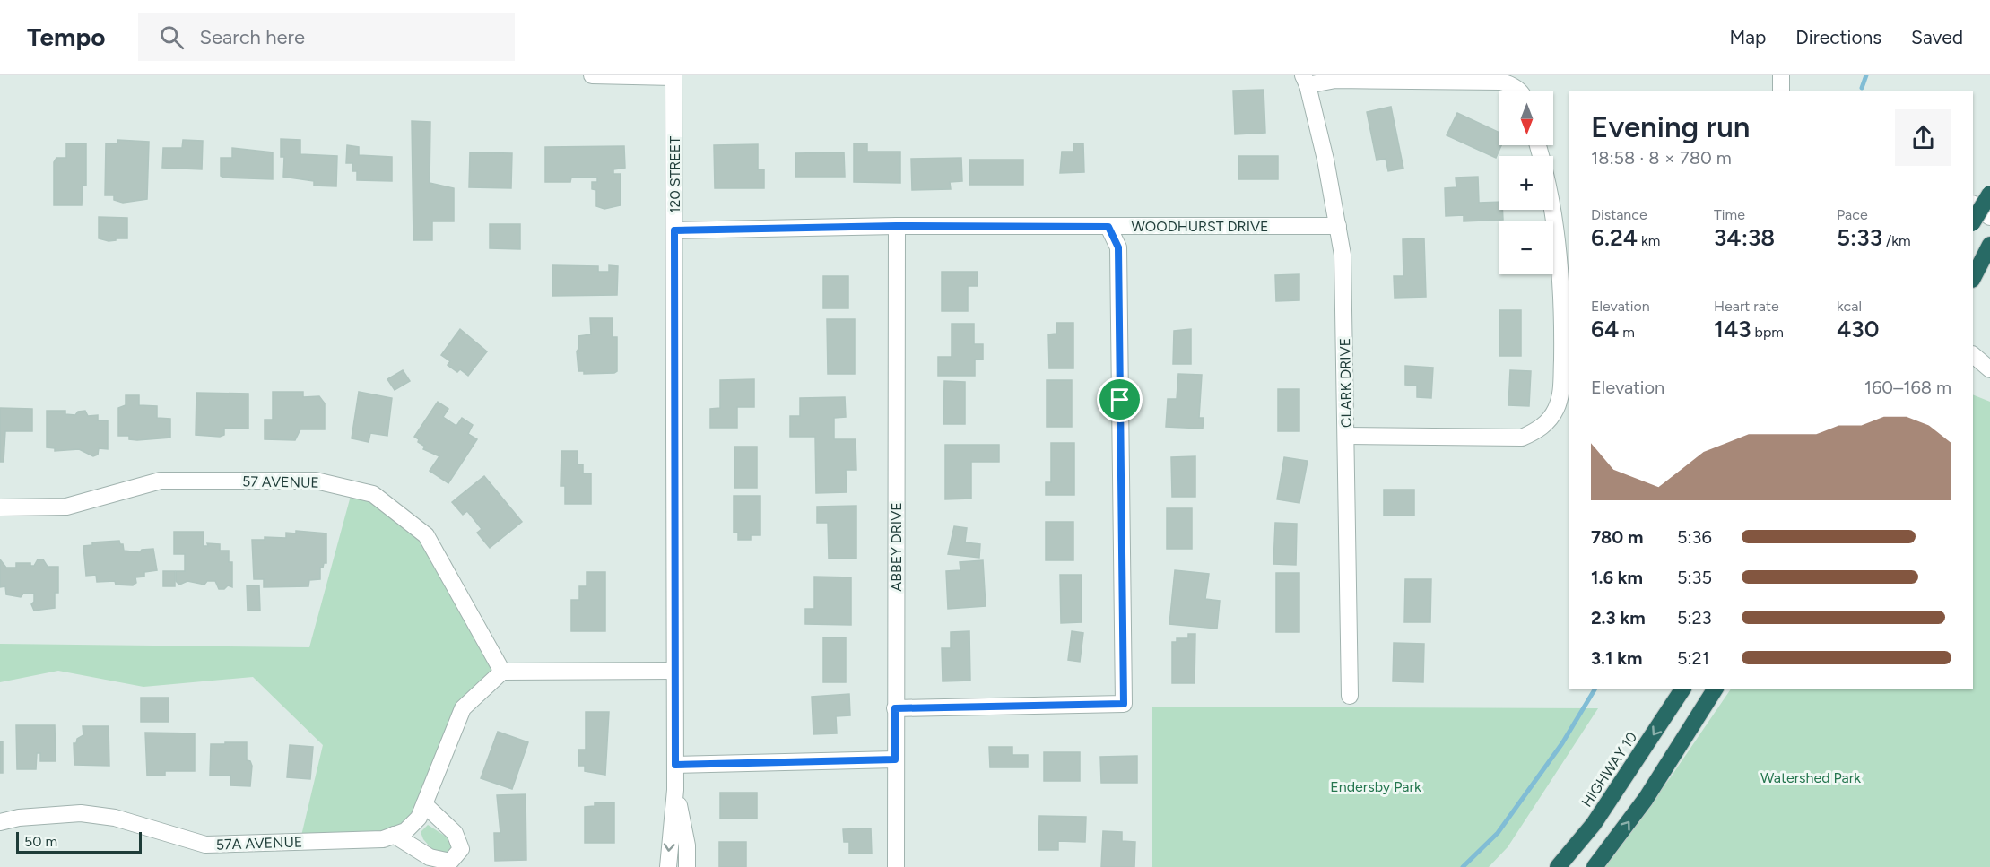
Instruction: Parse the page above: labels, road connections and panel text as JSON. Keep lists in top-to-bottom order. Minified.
{"streets":{"highway":["HIGHWAY 10"],"street":["120 STREET","WOODHURST DRIVE","CLARK DRIVE","57 AVENUE","ABBEY DRIVE","57A AVENUE"]},"crossings":[["120 STREET","WOODHURST DRIVE"],["WOODHURST DRIVE","CLARK DRIVE"],["WOODHURST DRIVE","ABBEY DRIVE"],["57 AVENUE","57A AVENUE"]],"parks":["Watershed Park","Endersby Park"],"scale_bar":"50 m","north":"bottom","page":{"header":"Tempo","search":"Search here","nav":["Map","Directions","Saved"],"map_buttons":["+","−"],"heading":["Evening run","18:58 · 8 × 780 m"],"stats":[["Distance","6.24 km"],["Time","34:38"],["Pace","5:33 /km"],["Elevation","64 m"],["Heart rate","143 bpm"],["kcal","430"]],"chart":["Elevation","160–168 m"],"list":[{"name":"780 m","note":"5:36"},{"name":"1.6 km","note":"5:35"},{"name":"2.3 km","note":"5:23"},{"name":"3.1 km","note":"5:21"}],"scale":"50 m"}}
